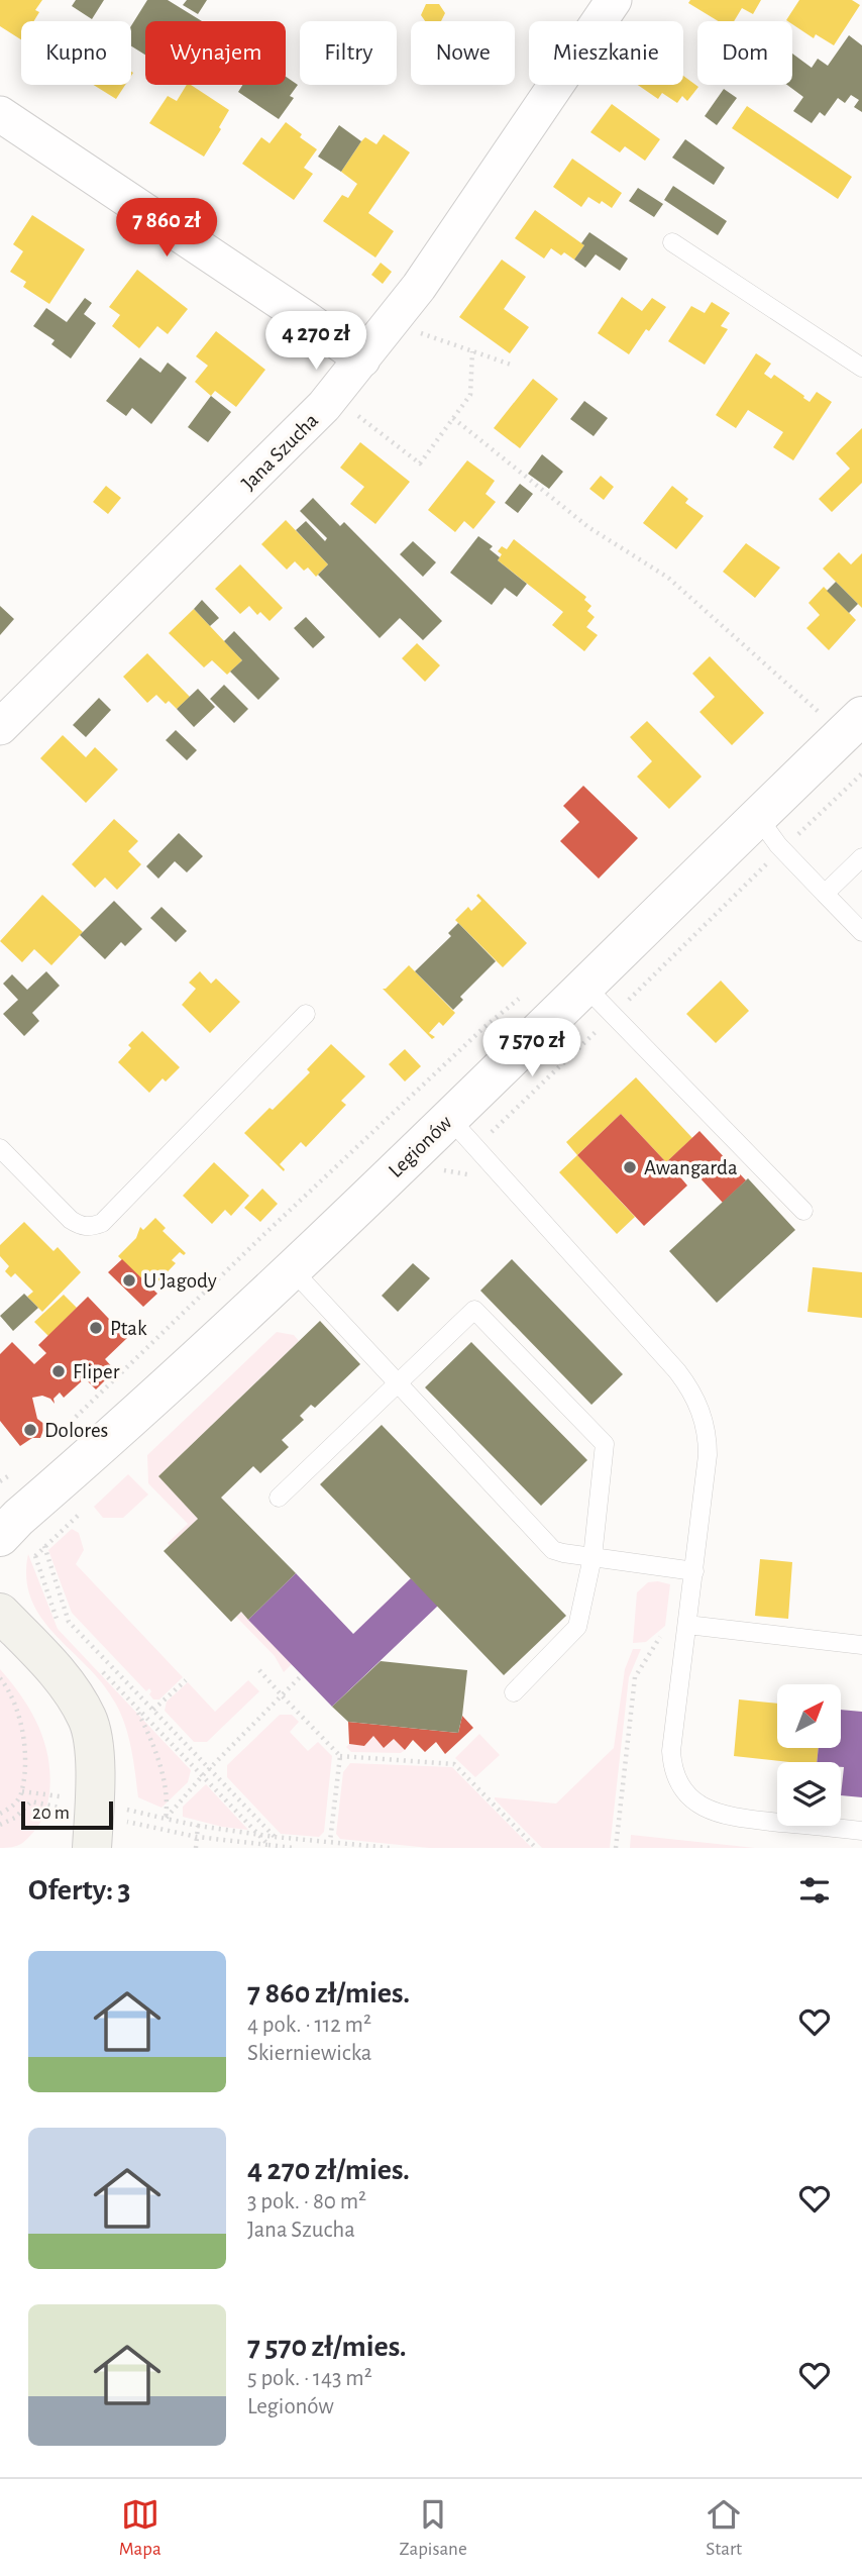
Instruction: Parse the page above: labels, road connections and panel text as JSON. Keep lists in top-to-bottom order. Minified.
{"streets":{"street":["Jana Szucha","Legionów"]},"places":["Awangarda","U Jagody","Ptak","Fliper","Dolores"],"scale_bar":"20 m","north":"top right","page":{"chip":["Kupno","Wynajem","Filtry","Nowe","Mieszkanie","Dom"],"price":["7 860 zł","4 270 zł","7 570 zł"],"scale":"20 m","heading":"Oferty: 3","list":[{"name":"7 860 zł/mies.","note":"4 pok. · 112 m² · Skierniewicka"},{"name":"4 270 zł/mies.","note":"3 pok. · 80 m² · Jana Szucha"},{"name":"7 570 zł/mies.","note":"5 pok. · 143 m² · Legionów"}],"tabs":["Mapa","Zapisane","Start"]}}
